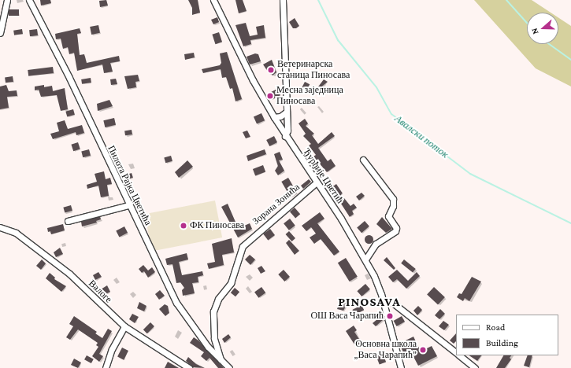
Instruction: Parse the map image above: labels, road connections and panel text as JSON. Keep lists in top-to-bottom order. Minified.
{"streets":{"street":["Ђурђије Цветић","Пилота Рајка Цветића","Зорана Зонића","Валоге"]},"crossings":[["Ђурђије Цветић","Зорана Зонића"],["Пилота Рајка Цветића","Зорана Зонића"]],"districts":["PINOSAVA"],"water":["Авалски поток"],"places":["Ветеринарска станица Пиносава","Месна заједница Пиносава","ФК Пиносава","ОШ Васа Чарапић","Основна школа „Васа Чарапић”"],"legend":["Road","Building"],"north":"left"}
